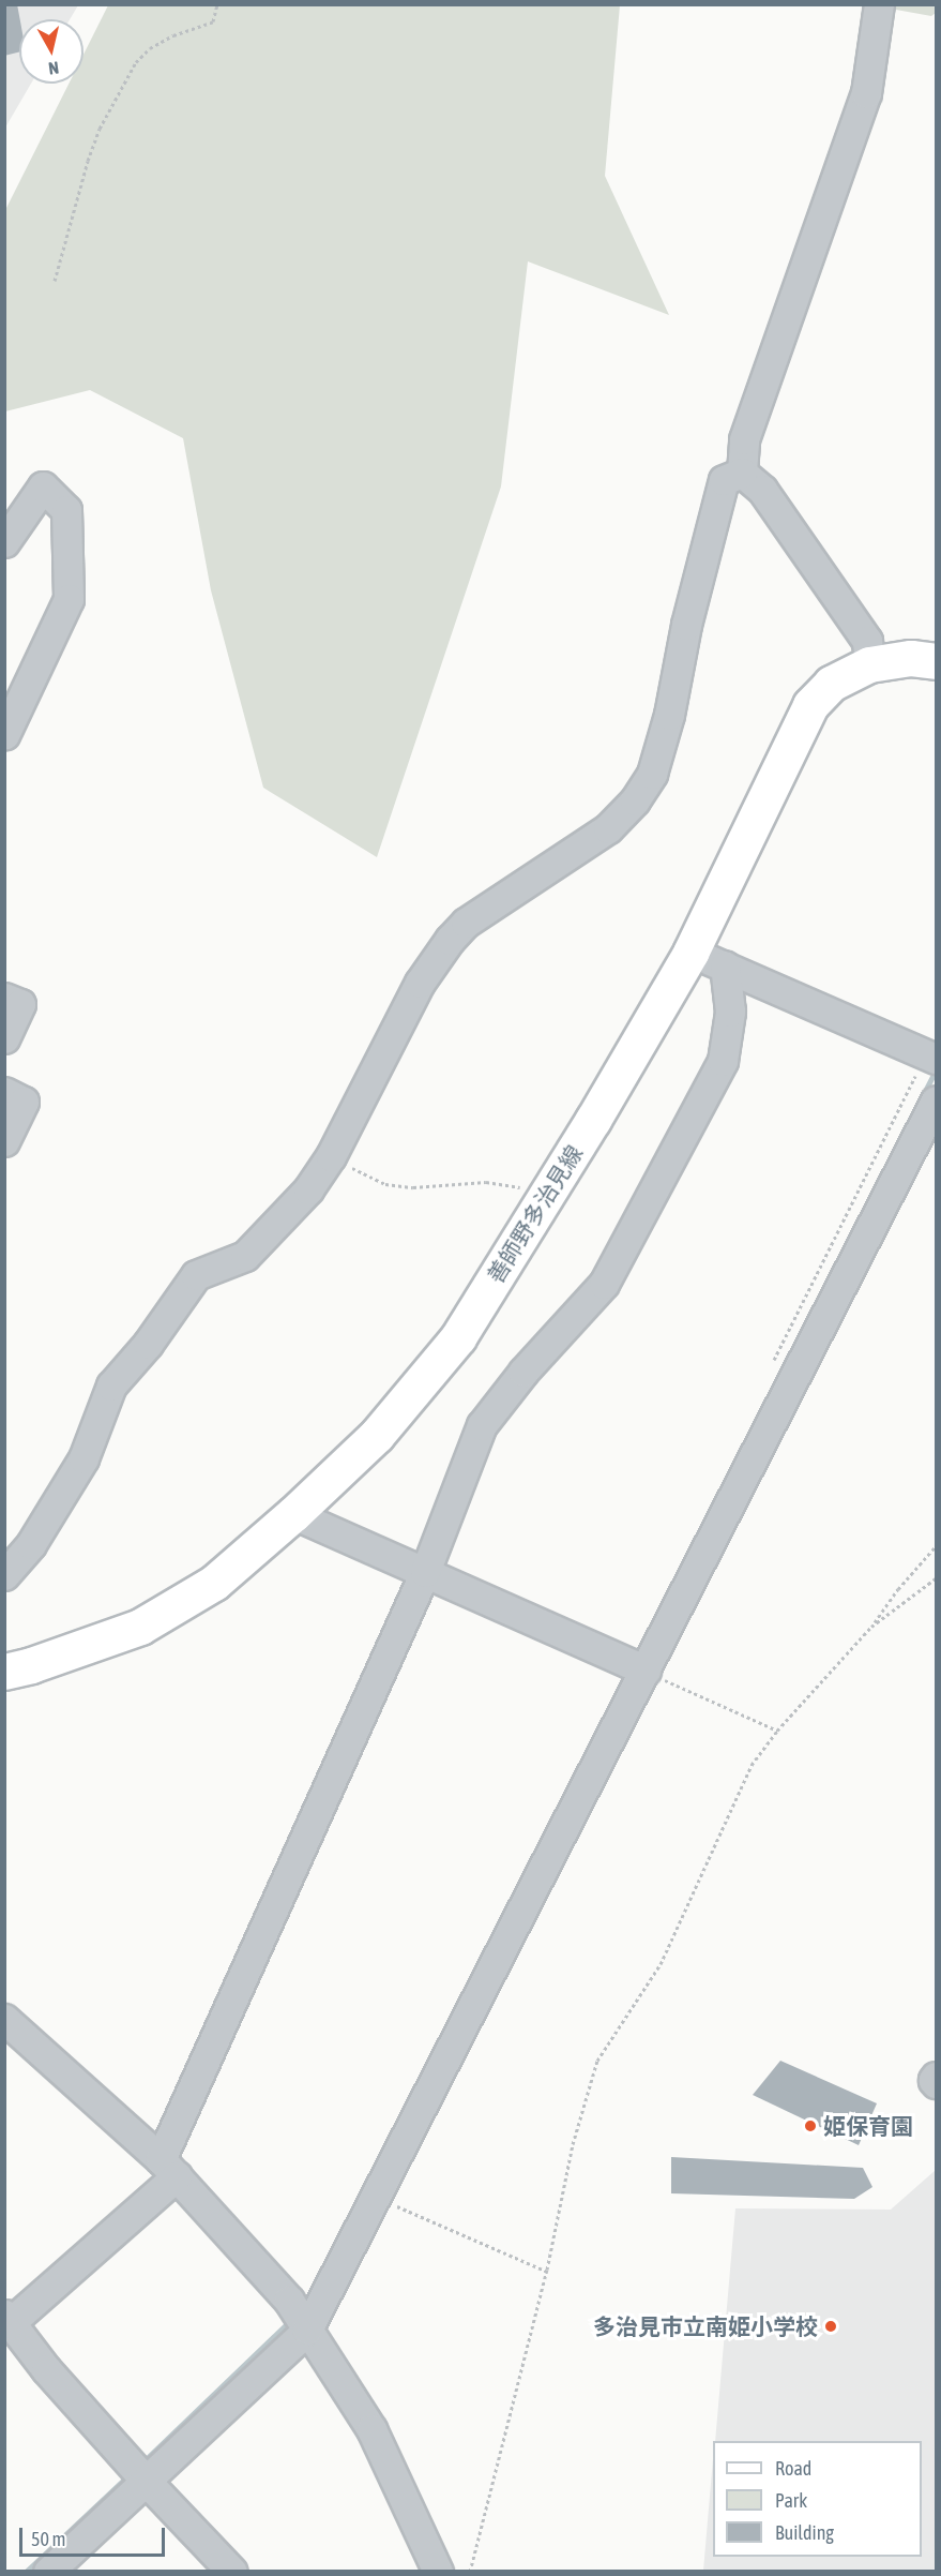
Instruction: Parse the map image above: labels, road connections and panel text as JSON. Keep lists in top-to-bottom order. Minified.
{"streets":{"main road":["善師野多治見線"]},"places":["姫保育園","多治見市立南姫小学校"],"legend":["Road","Park","Building"],"scale_bar":"50 m","north":"bottom"}
